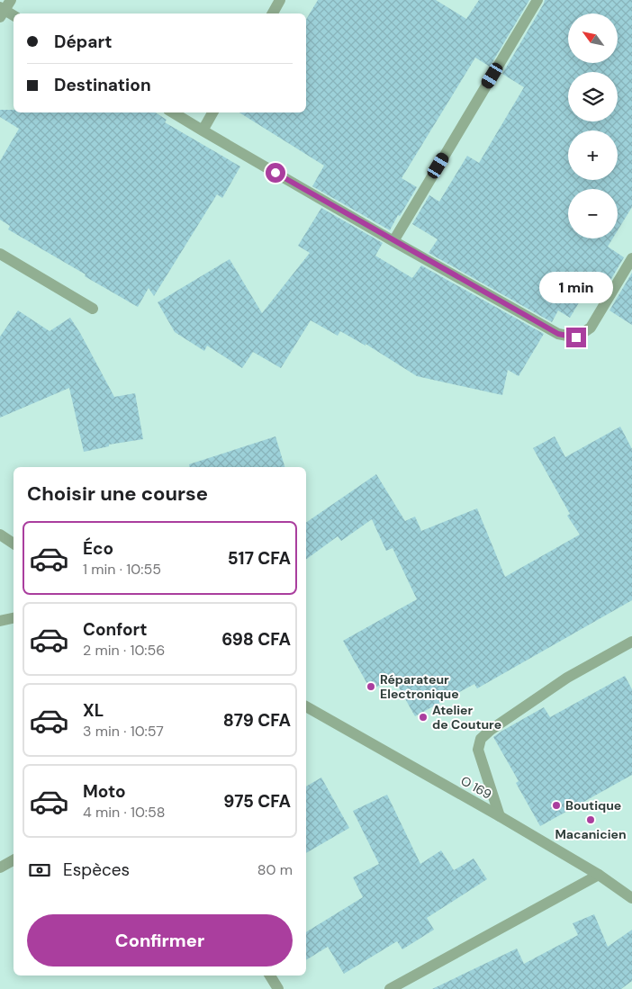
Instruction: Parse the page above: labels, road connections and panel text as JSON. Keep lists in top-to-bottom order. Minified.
{"streets":{"street":["O 169"]},"places":["Réparateur Electronique","Atelier de Couture","Boutique","Macanicien"],"north":"top left","page":{"map_buttons":["+","−"],"banner":["Départ","Destination"],"bubble":"1 min","heading":"Choisir une course","list":[{"name":"Éco","note":"1 min · 10:55","value":"517 CFA"},{"name":"Confort","note":"2 min · 10:56","value":"698 CFA"},{"name":"XL","note":"3 min · 10:57","value":"879 CFA"},{"name":"Moto","note":"4 min · 10:58","value":"975 CFA"}],"pay":["Espèces","80 m"],"buttons":"Confirmer"}}
